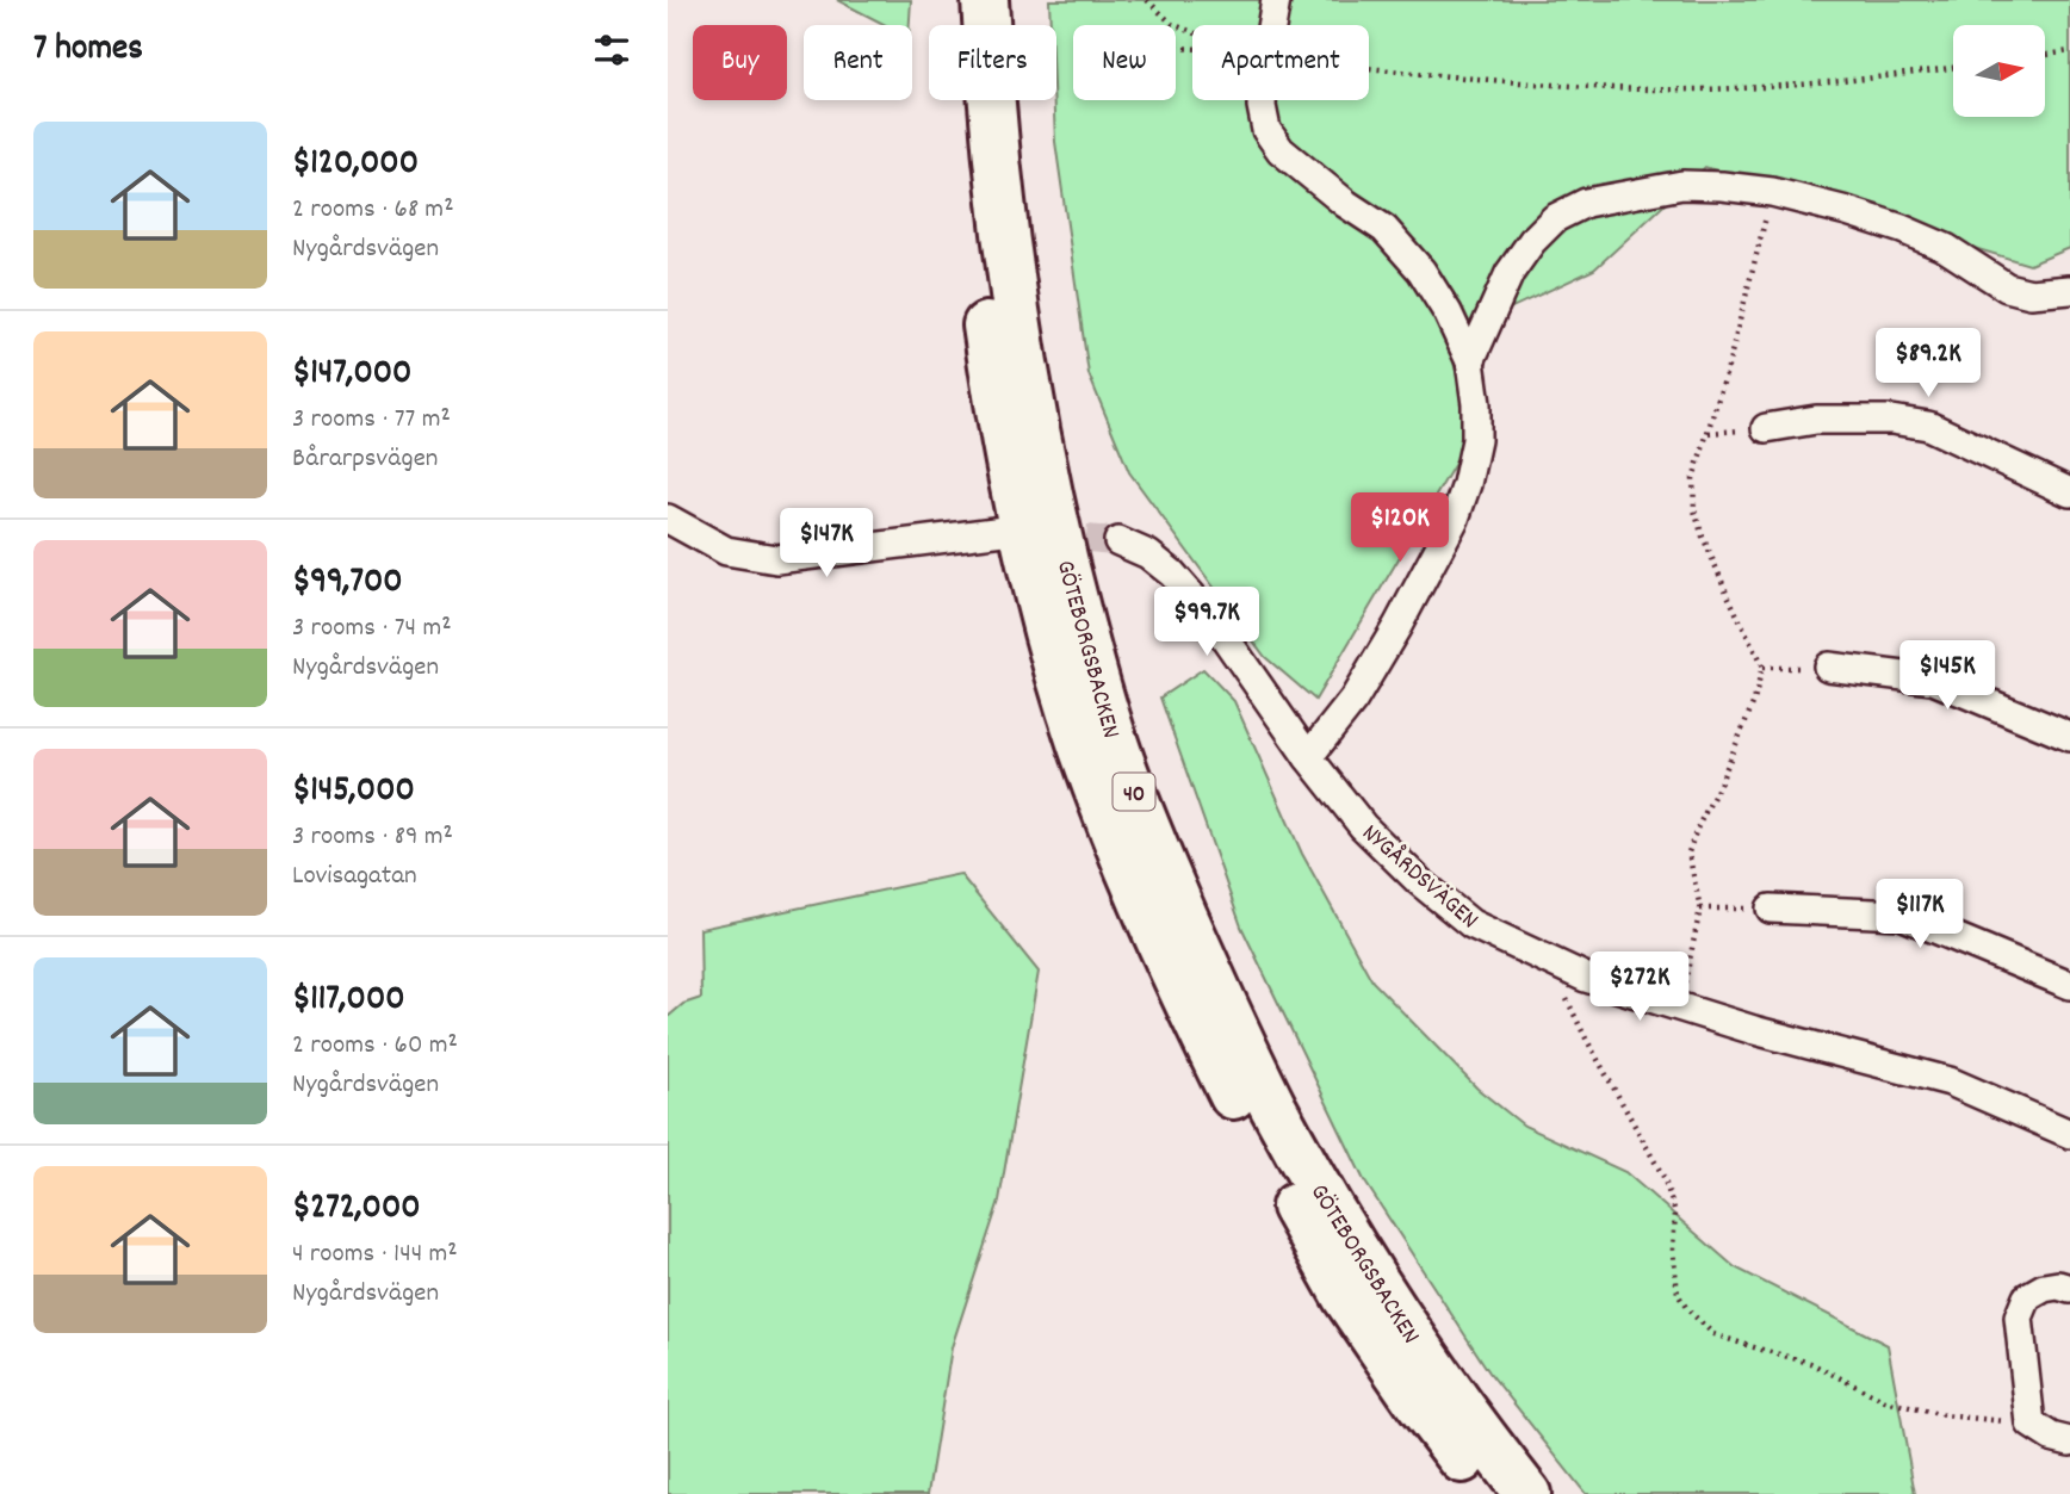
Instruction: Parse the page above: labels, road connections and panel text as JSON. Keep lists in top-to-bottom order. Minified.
{"streets":{"highway":["GÖTEBORGSBACKEN","40"],"street":["NYGÅRDSVÄGEN"]},"north":"right","page":{"heading":"7 homes","chip":["Buy","Rent","Filters","New","Apartment"],"list":[{"name":"$120,000","note":"2 rooms · 68 m² · Nygårdsvägen"},{"name":"$147,000","note":"3 rooms · 77 m² · Bårarpsvägen"},{"name":"$99,700","note":"3 rooms · 74 m² · Nygårdsvägen"},{"name":"$145,000","note":"3 rooms · 89 m² · Lovisagatan"},{"name":"$117,000","note":"2 rooms · 60 m² · Nygårdsvägen"},{"name":"$272,000","note":"4 rooms · 144 m² · Nygårdsvägen"}],"price":["$89.2K","$120K","$147K","$99.7K","$145K","$117K","$272K"]}}
